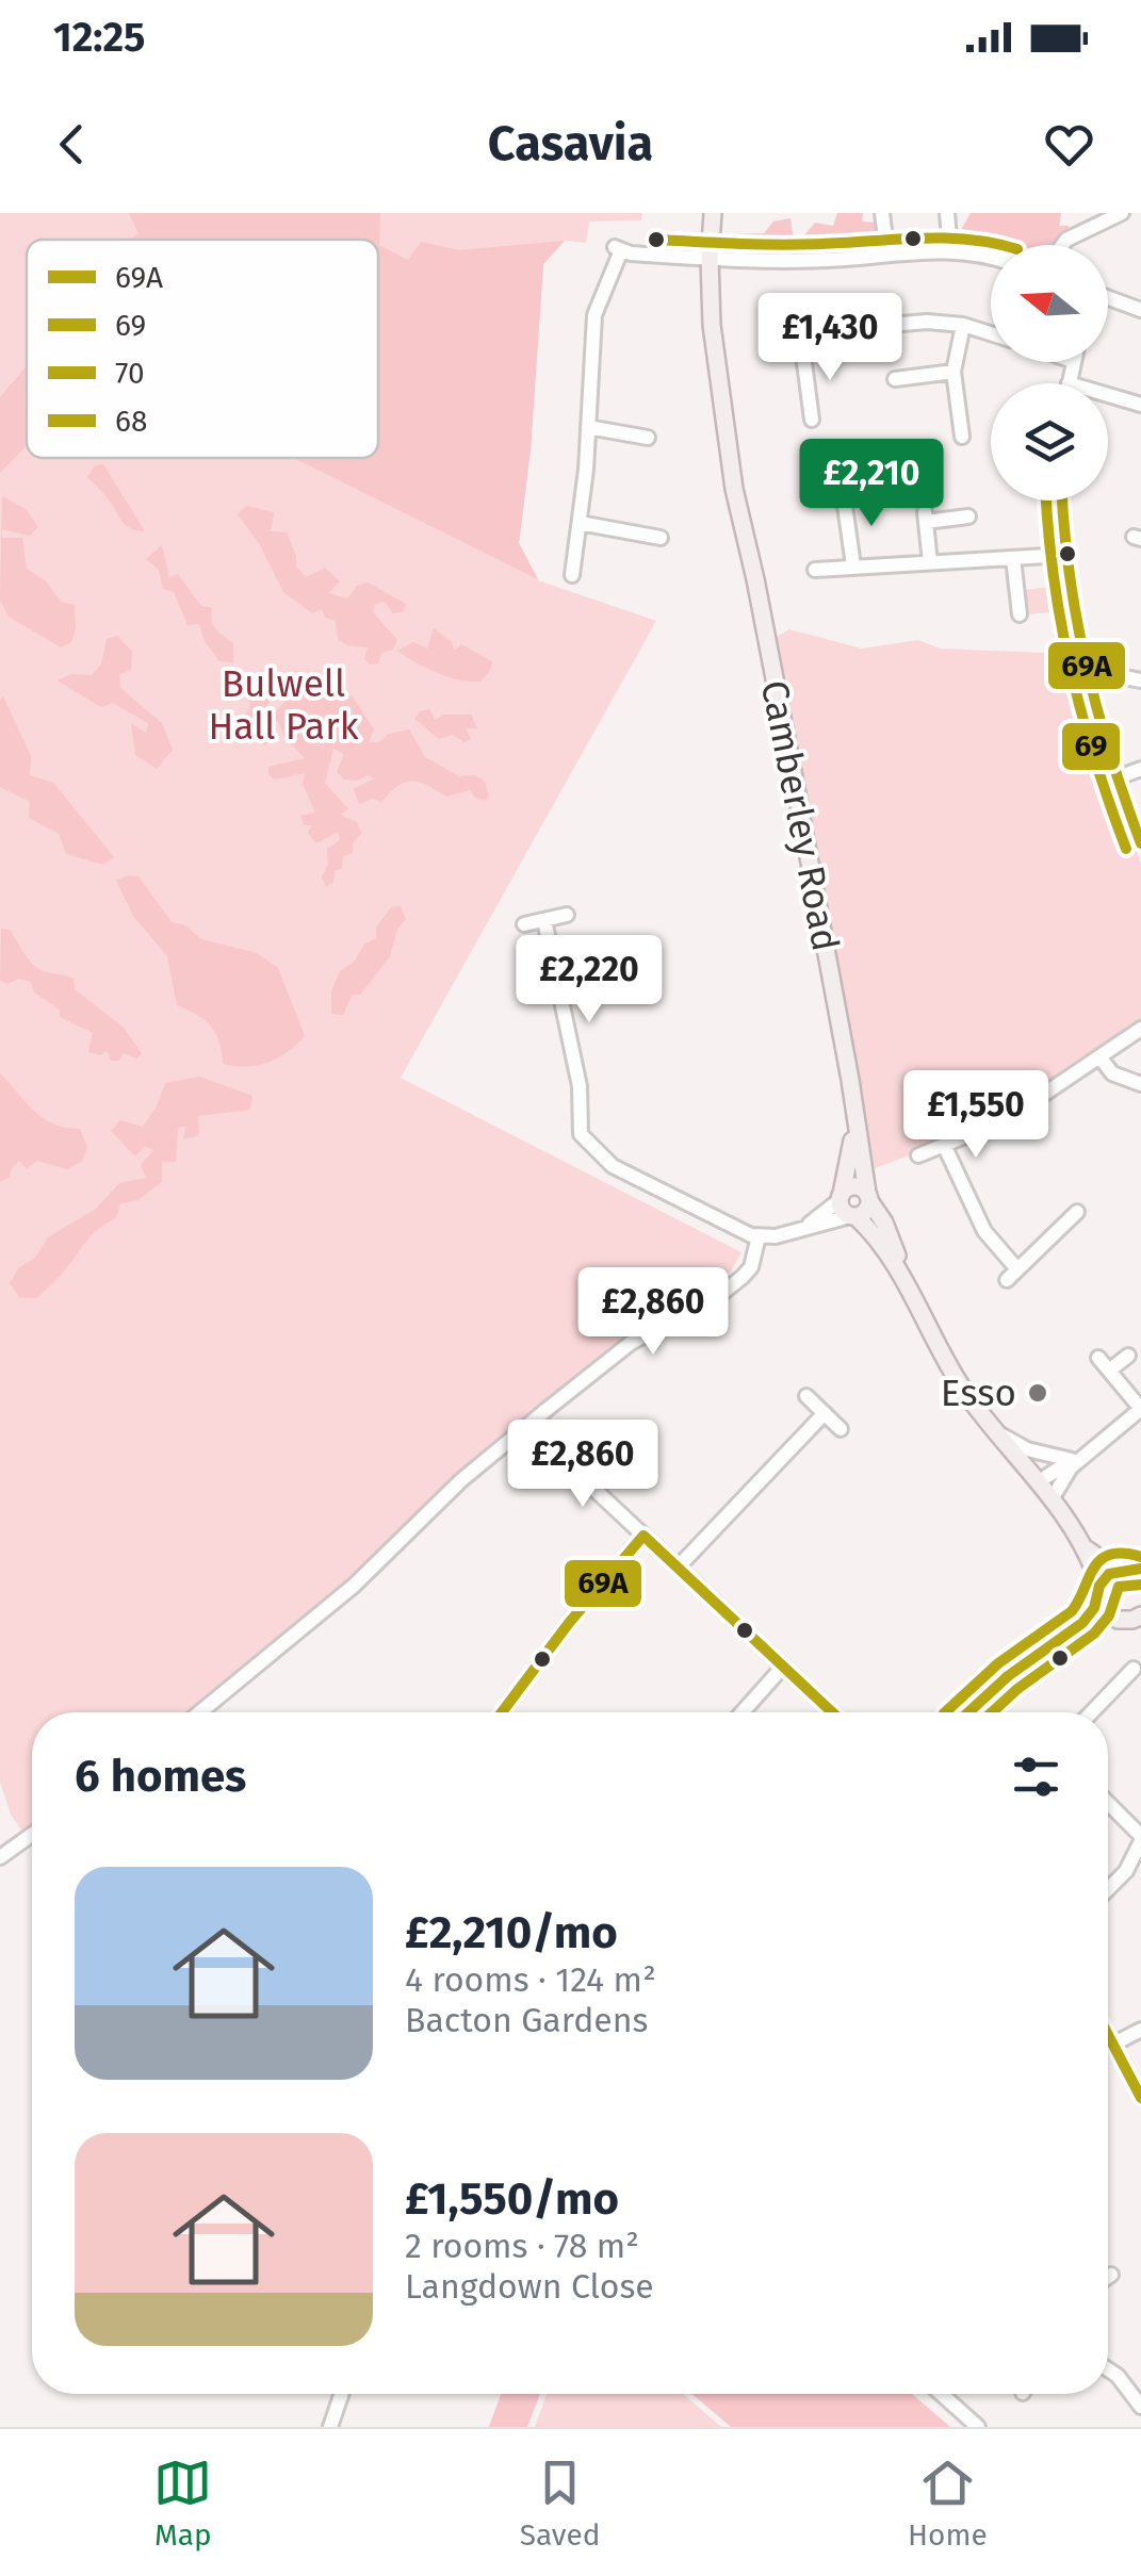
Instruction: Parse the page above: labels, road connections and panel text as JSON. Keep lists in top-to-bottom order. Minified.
{"streets":{"main road":["Camberley Road"]},"parks":["Bulwell Hall Park"],"places":["Esso"],"lines":["transit line 70","transit line 69A","transit line 69","transit line 68"],"legend":["69A","69","70","68"],"north":"left","page":{"status":"12:25","header":"Casavia","price":["£1,430","£2,210","£2,220","£1,550","£2,860","£2,860"],"heading":"6 homes","list":[{"name":"£2,210/mo","note":"4 rooms · 124 m² · Bacton Gardens"},{"name":"£1,550/mo","note":"2 rooms · 78 m² · Langdown Close"}],"tabs":["Map","Saved","Home"]}}
